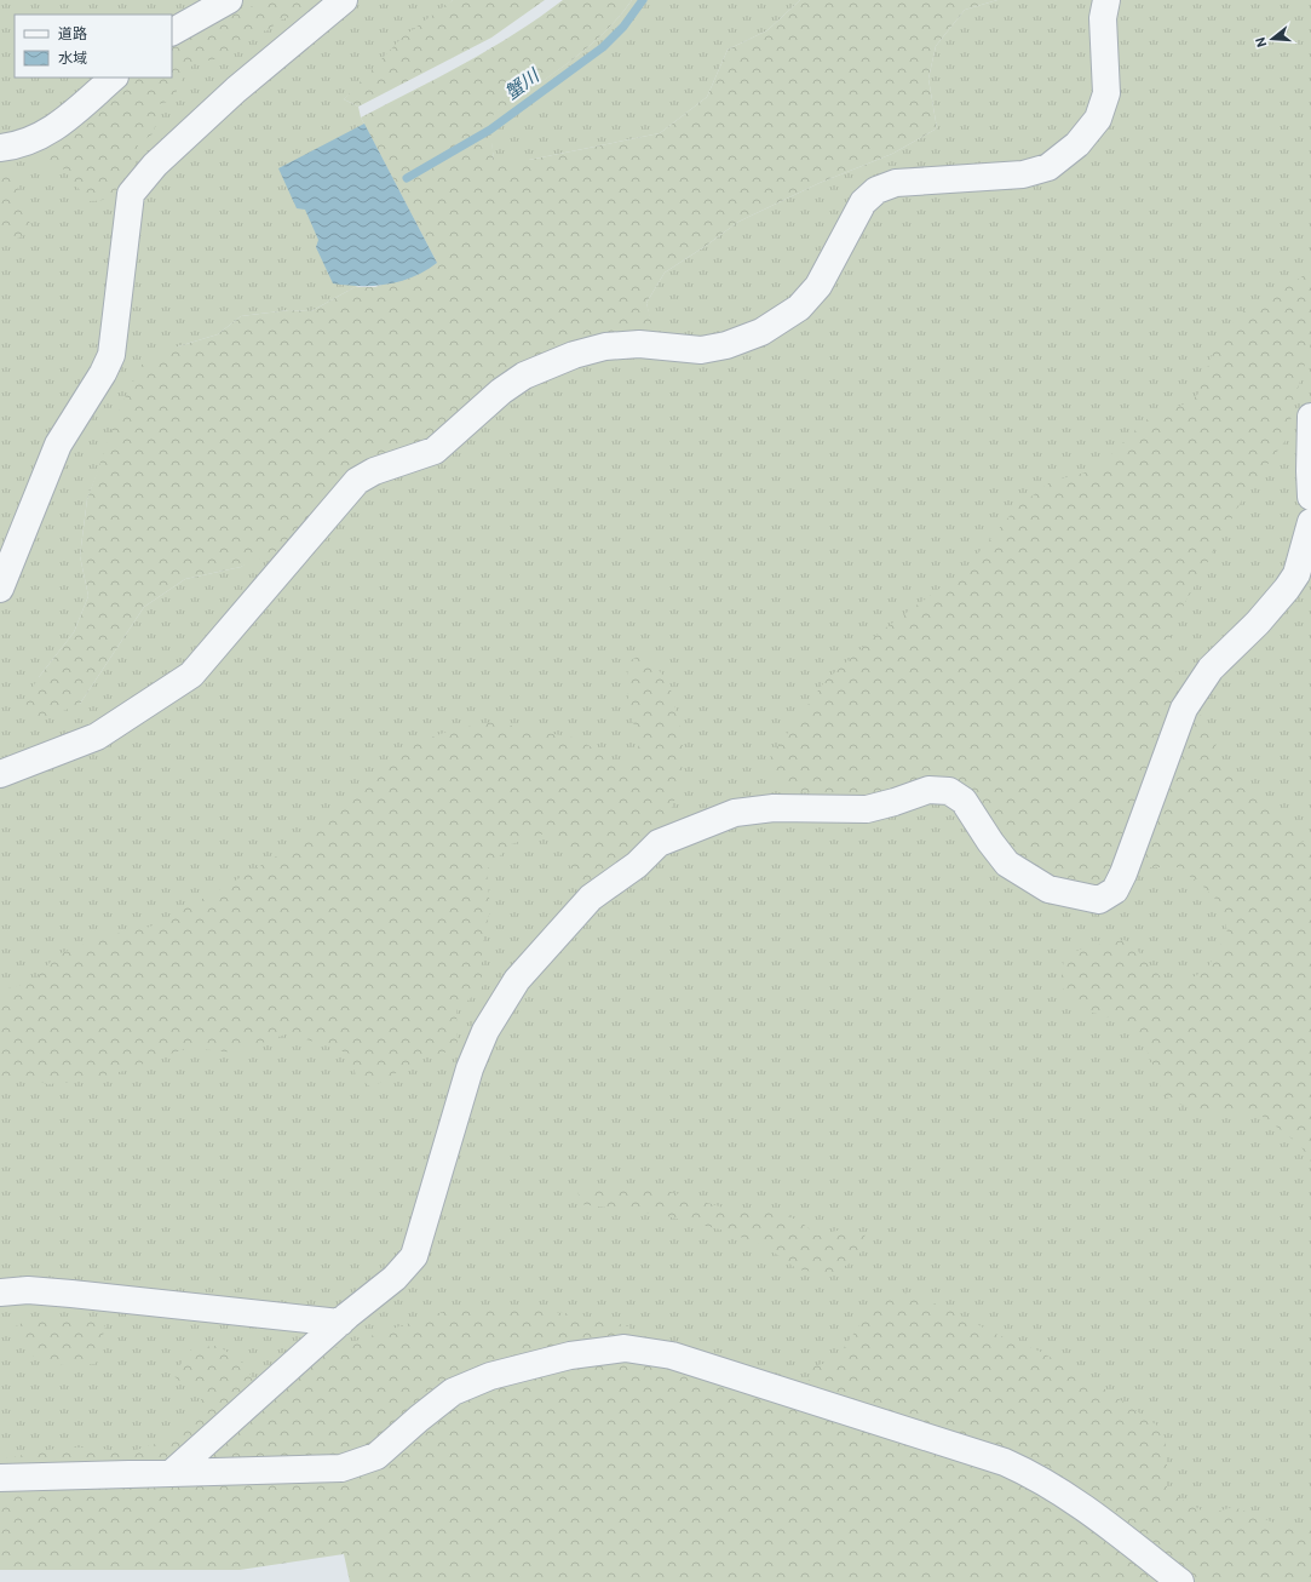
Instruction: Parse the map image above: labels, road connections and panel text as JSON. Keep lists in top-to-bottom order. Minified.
{"water":["蟹川"],"legend":["道路","水域"],"north":"left"}
